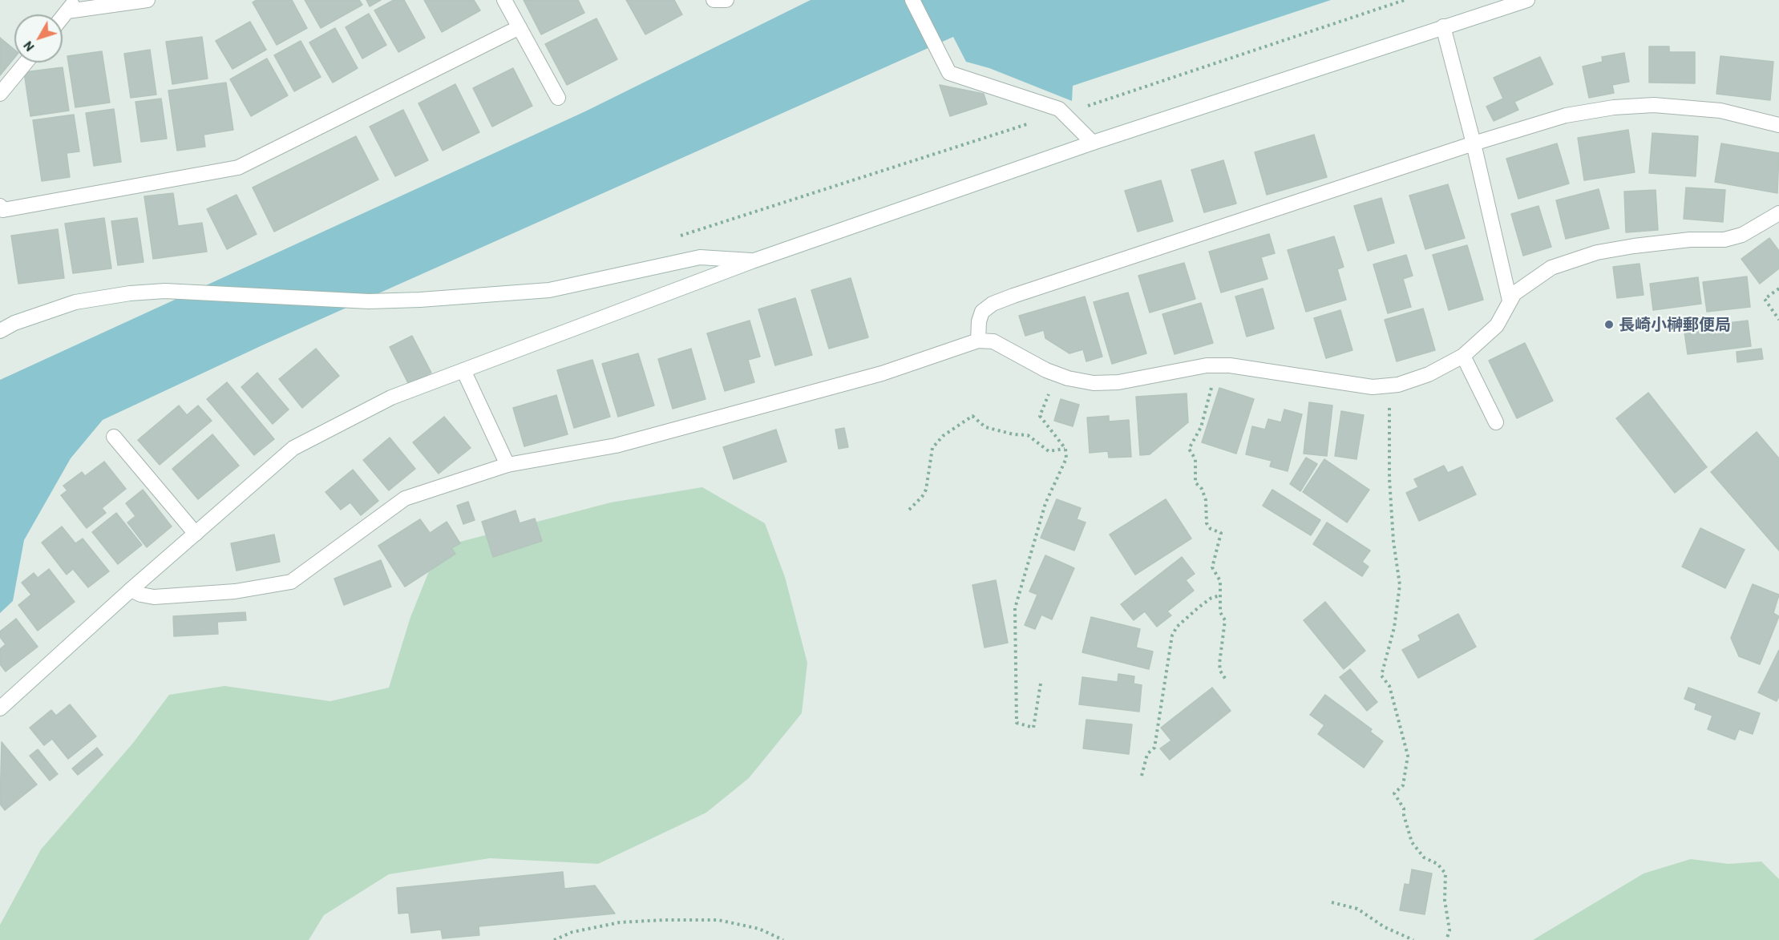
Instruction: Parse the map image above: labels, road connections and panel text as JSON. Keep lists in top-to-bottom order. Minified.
{"places":["長崎小榊郵便局"],"north":"bottom left"}
